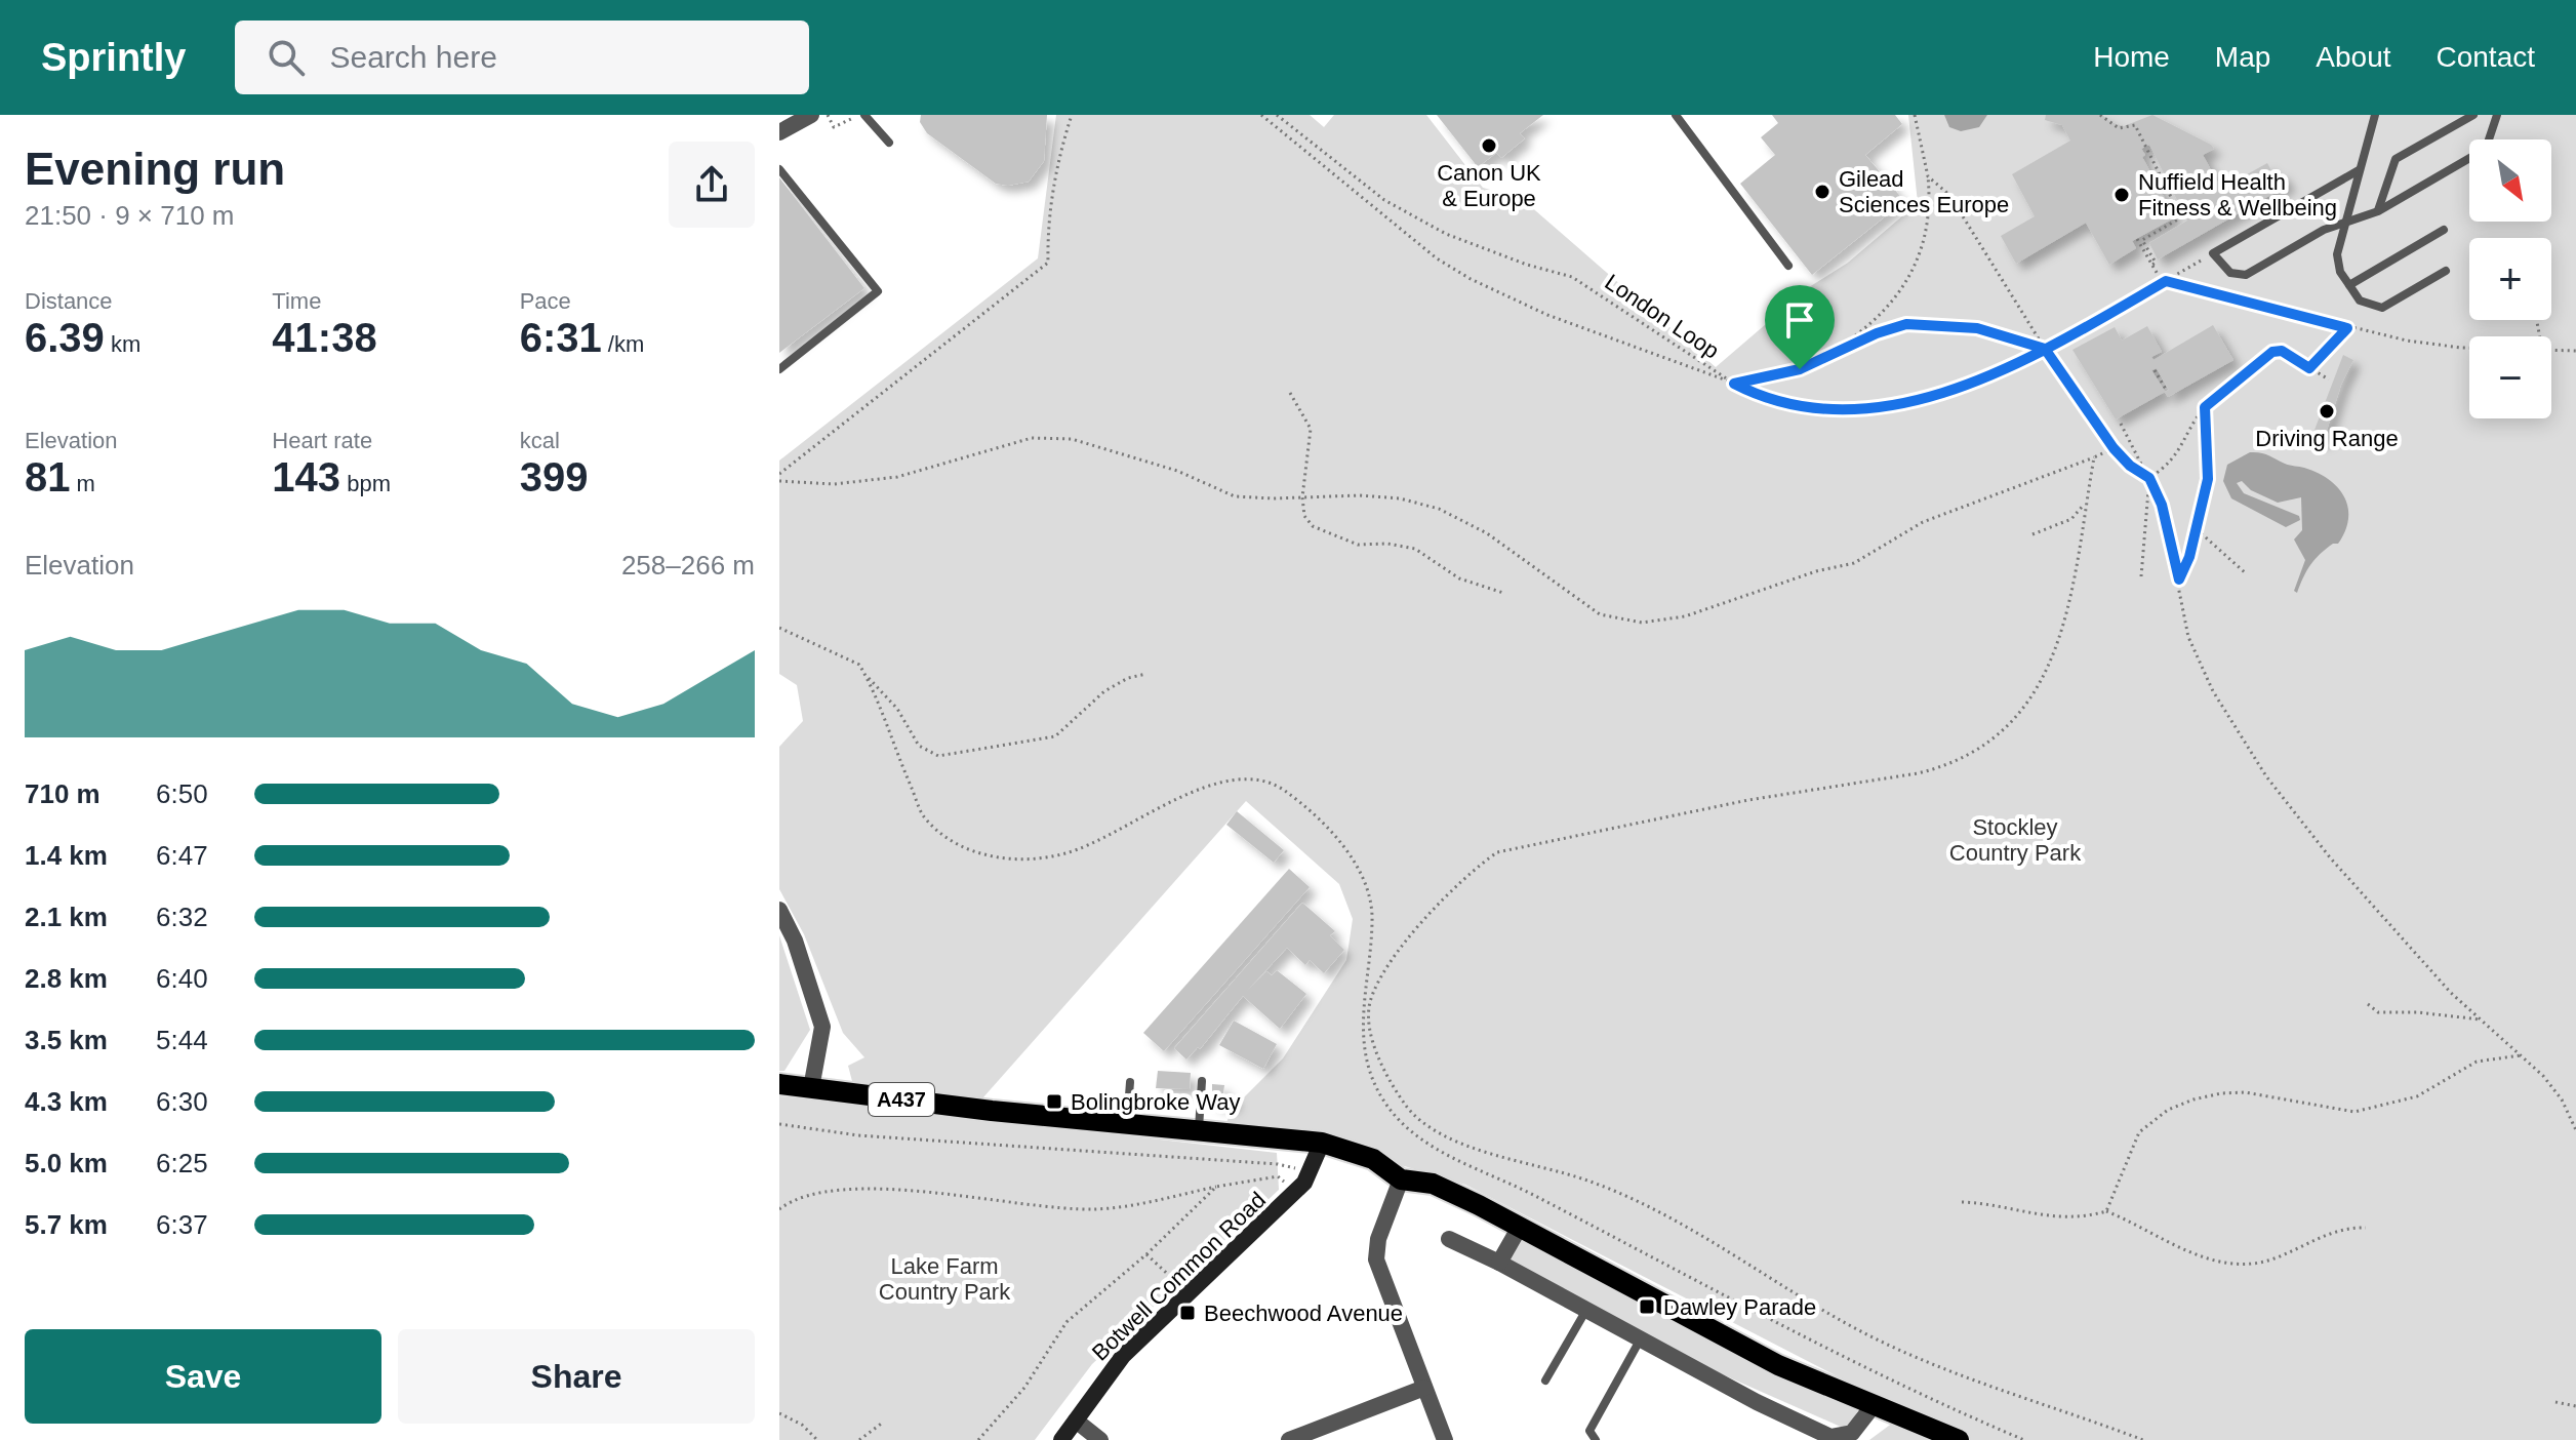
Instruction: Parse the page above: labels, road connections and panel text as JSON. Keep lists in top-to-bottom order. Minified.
{"streets":{"main road":["A437"],"street":["Botwell Common Road"],"path":["London Loop"]},"crossings":[["A437","Botwell Common Road"]],"parks":["Stockley Country Park","Lake Farm Country Park"],"places":{"other":["Canon UK & Europe","Gilead Sciences Europe","Nuffield Health Fitness & Wellbeing","Driving Range"],"transit":["Bolingbroke Way","Dawley Parade","Beechwood Avenue"]},"north":"bottom right","page":{"header":"Sprintly","search":"Search here","nav":["Home","Map","About","Contact"],"heading":["Evening run","21:50 · 9 × 710 m"],"map_buttons":["+","−"],"stats":[["Distance","6.39 km"],["Time","41:38"],["Pace","6:31 /km"],["Elevation","81 m"],["Heart rate","143 bpm"],["kcal","399"]],"chart":["Elevation","258–266 m"],"list":[{"name":"710 m","note":"6:50"},{"name":"1.4 km","note":"6:47"},{"name":"2.1 km","note":"6:32"},{"name":"2.8 km","note":"6:40"},{"name":"3.5 km","note":"5:44"},{"name":"4.3 km","note":"6:30"},{"name":"5.0 km","note":"6:25"},{"name":"5.7 km","note":"6:37"}],"buttons":["Save","Share"]}}
